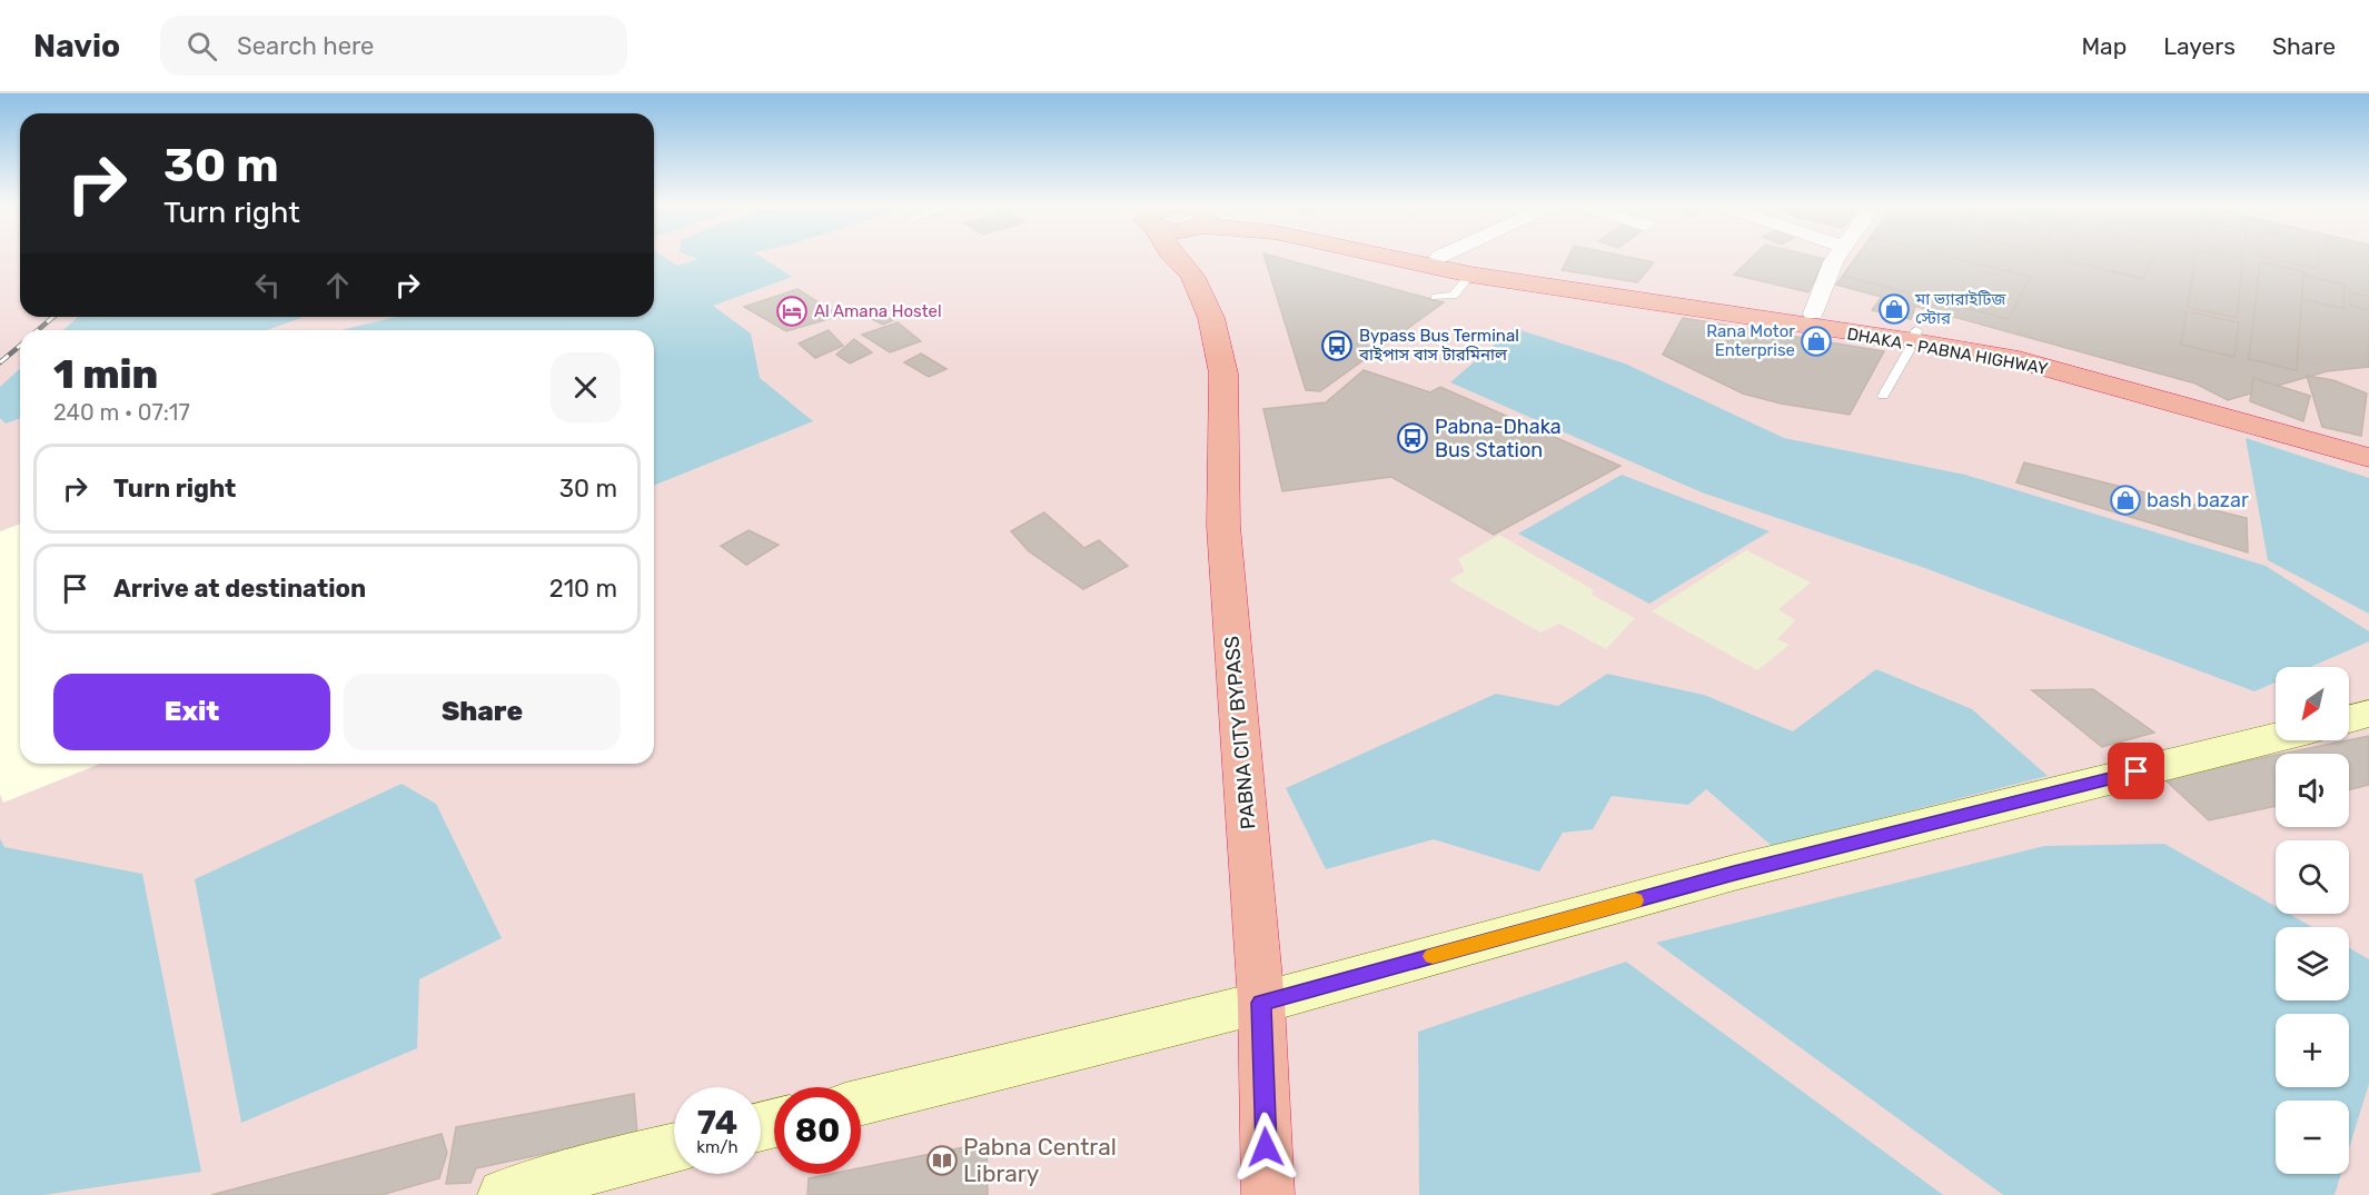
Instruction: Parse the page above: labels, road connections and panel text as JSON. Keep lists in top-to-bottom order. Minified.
{"streets":{"highway":["DHAKA - PABNA HIGHWAY","PABNA CITY BYPASS"]},"places":{"shop":["মা ভ‍্যারাইটিজ স্টোর","Rana Motor Enterprise","bash bazar"],"hotel":["Al Amana Hostel"],"bus stop":["Bypass Bus Terminal বাইপাস বাস টারমিনাল","Pabna-Dhaka Bus Station"],"library":["Pabna Central Library"]},"north":"bottom left","page":{"header":"Navio","search":"Search here","nav":["Map","Layers","Share"],"turn":["30 m","Turn right"],"heading":["1 min","240 m · 07:17"],"list":[{"name":"Turn right","value":"30 m"},{"name":"Arrive at destination","value":"210 m"}],"buttons":["Exit","Share"],"map_buttons":["+","−"],"speed":"74 km/h","limit":"80"}}
